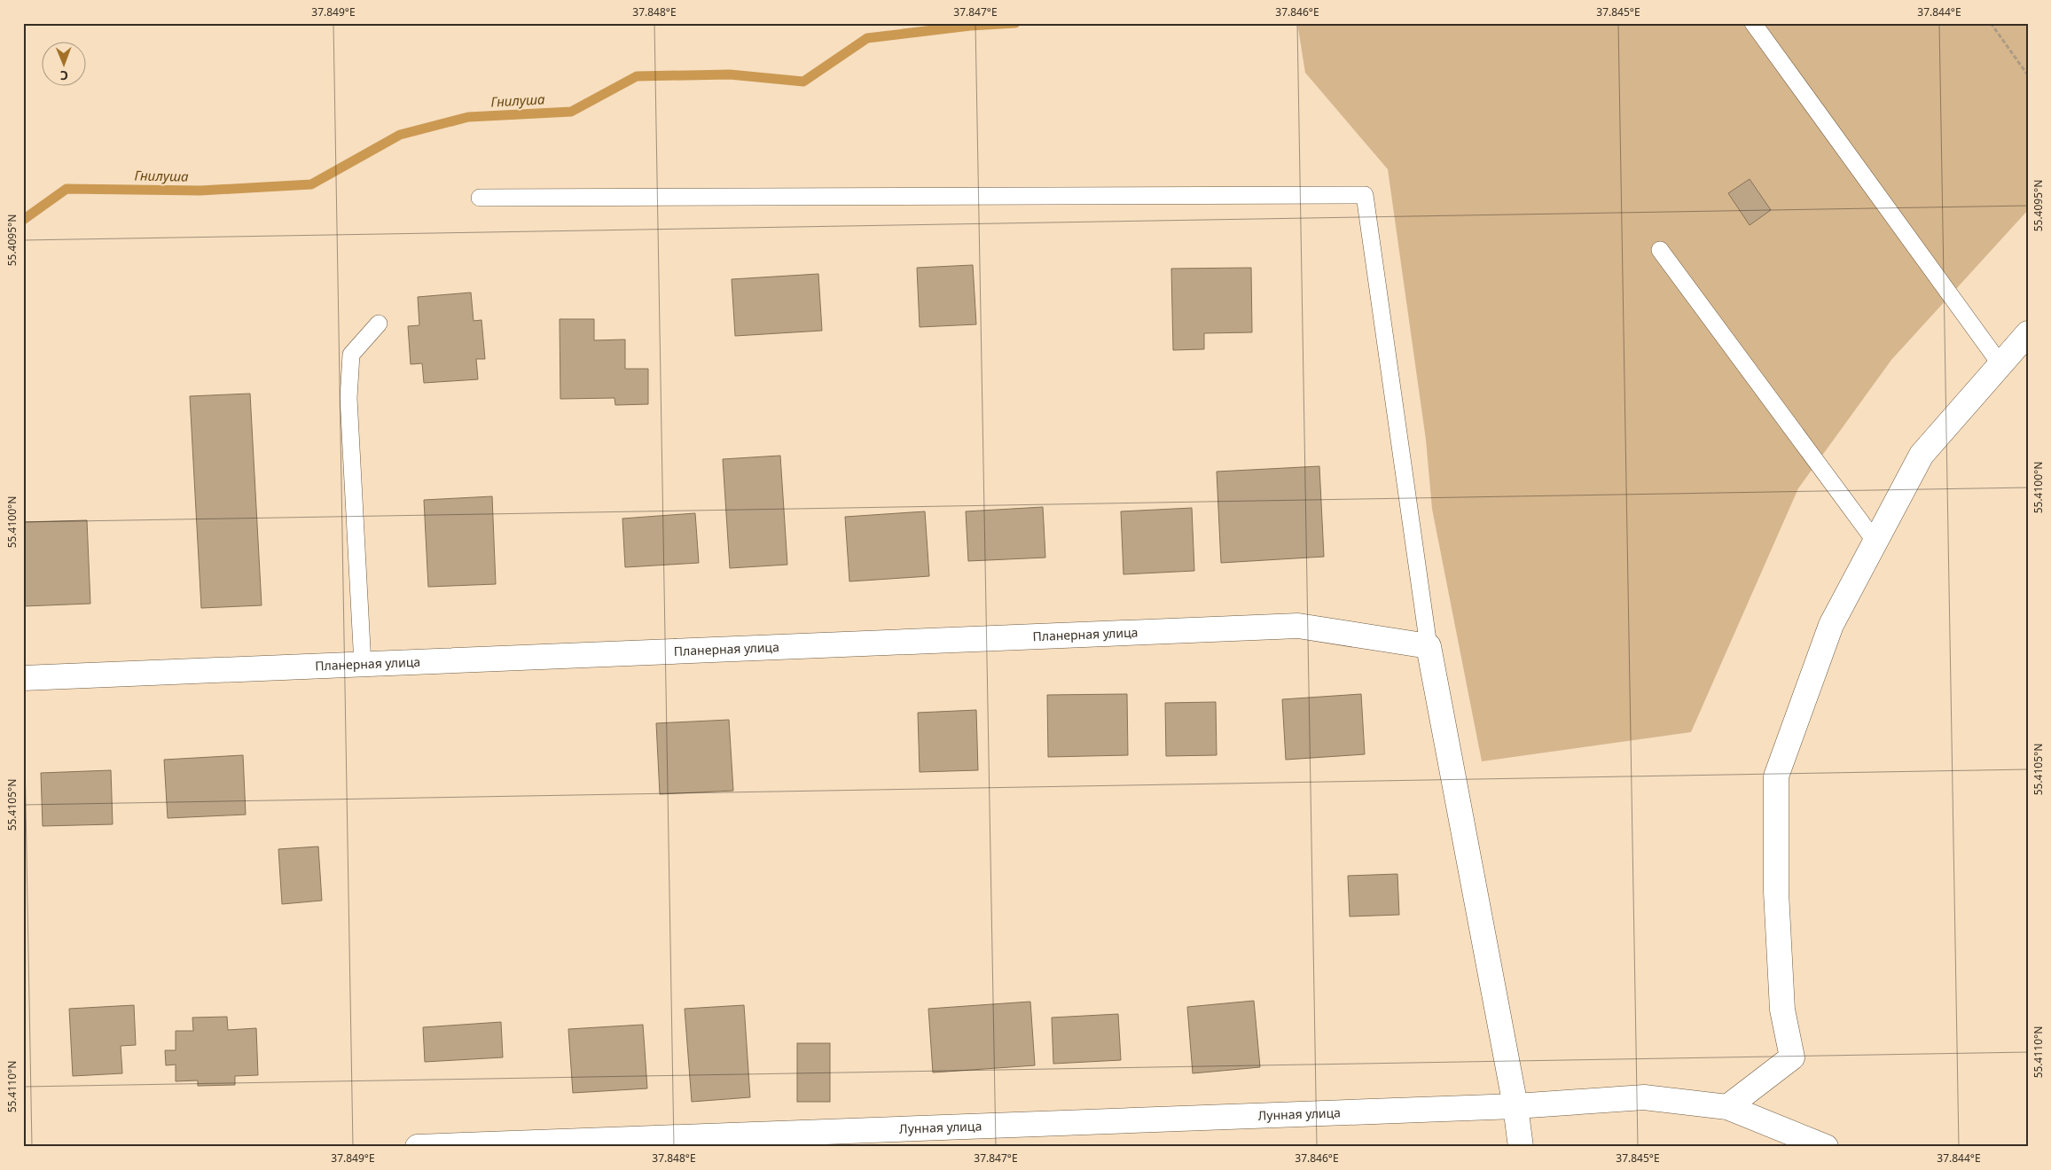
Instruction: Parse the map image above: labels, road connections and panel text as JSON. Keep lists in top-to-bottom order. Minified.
{"streets":{"street":["Планерная улица","Лунная улица"]},"water":["Гнилуша"],"north":"bottom","coordinates":["37.849°E","37.848°E","37.847°E","37.846°E","37.845°E","37.844°E","55.4095°N","55.4100°N","55.4105°N","55.4110°N"]}
